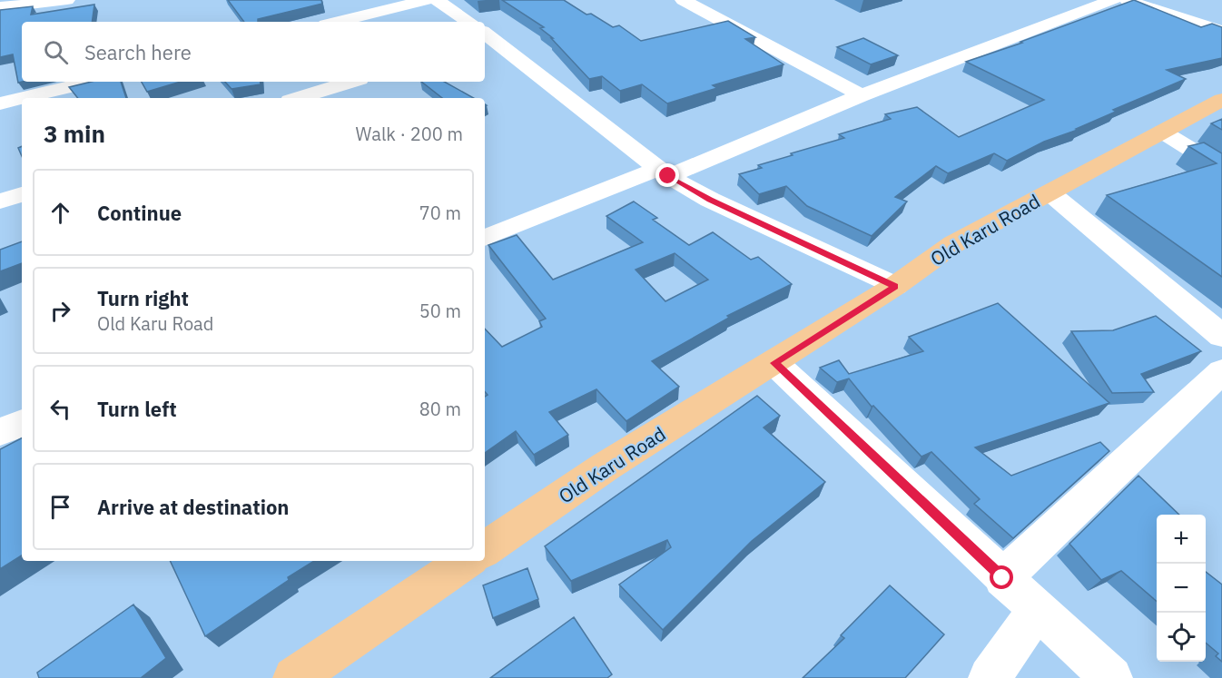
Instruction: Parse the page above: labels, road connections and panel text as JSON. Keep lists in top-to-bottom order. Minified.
{"streets":{"main road":["Old Karu Road"]},"page":{"search":"Search here","heading":["3 min","Walk · 200 m"],"list":[["Continue","70 m"],["Turn right","Old Karu Road","50 m"],["Turn left","80 m"],"Arrive at destination"],"map_buttons":["+","−"]}}
